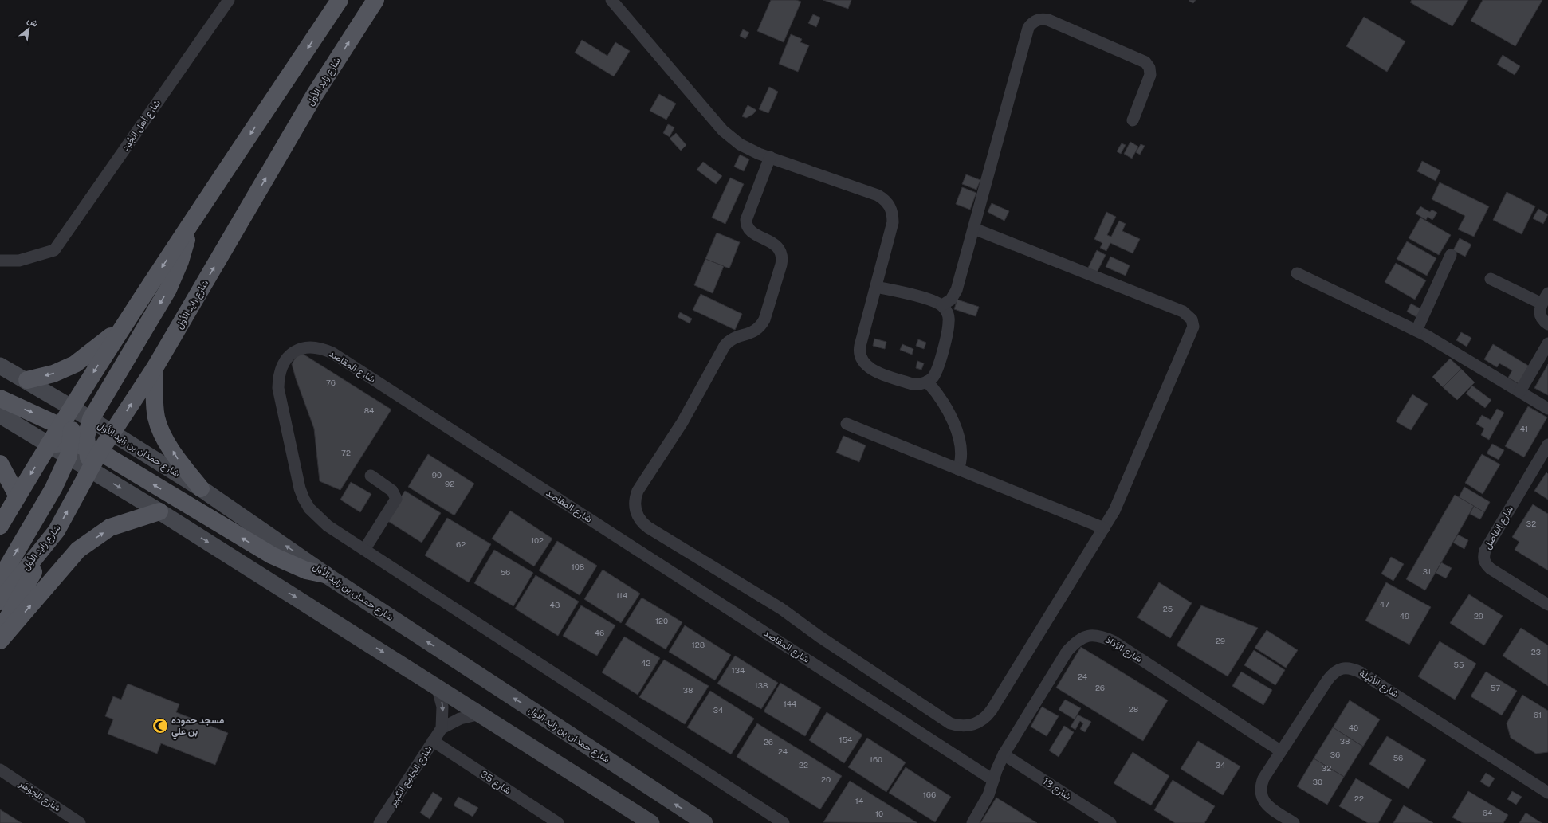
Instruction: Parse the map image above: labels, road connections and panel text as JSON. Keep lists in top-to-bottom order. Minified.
{"streets":{"main road":["شارع زايد الأول","شارع حمدان بن زايد الأول"],"street":["شارع أهل الجُود","شارع المقاصد","شارع الفاصل","شارع الرَّذاذ","شارع الأَثِيلَة","شارع الجَامِع الكَبِير","شارع 35","شارع 13","شارع الجَوْهَر"]},"crossings":[["شارع زايد الأول","شارع حمدان بن زايد الأول"],["شارع المقاصد","شارع الرَّذاذ"],["شارع الرَّذاذ","شارع الأَثِيلَة"],["شارع الرَّذاذ","شارع 13"],["شارع الجَامِع الكَبِير","شارع 35"]],"places":{"mosque":["مسجد حموده بن علي"]},"house_numbers":["76","84","41","72","90","92","32","102","62","108","31","56","114","47","48","25","49","29","120","46","29","128","23","42","55","134","24","138","26","57","38","144","28","34","61","40","154","38","26","24","36","56","160","22","34","32","20","30","166","22","14","64","10"],"north":"top right"}
